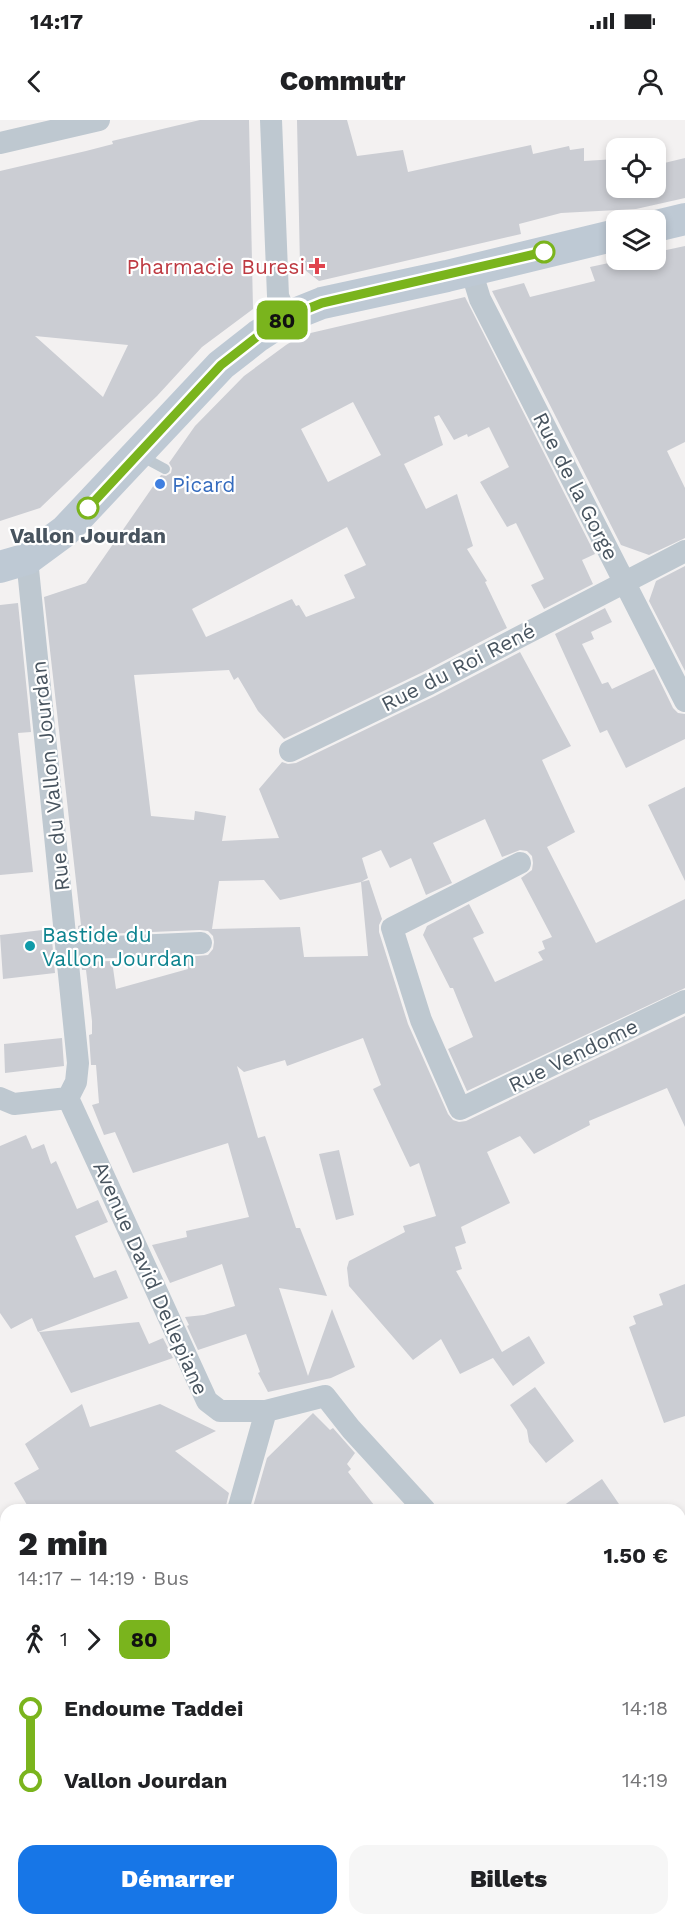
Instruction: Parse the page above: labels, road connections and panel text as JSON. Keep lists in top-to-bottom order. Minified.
{"streets":{"street":["Rue de la Gorge","Rue du Roi René","Rue du Vallon Jourdan","Rue Vendome","Avenue David Dellepiane"]},"crossings":[["Rue de la Gorge","Rue du Roi René"],["Rue du Vallon Jourdan","Avenue David Dellepiane"]],"places":{"health":["Pharmacie Buresi"],"other":["Picard","Vallon Jourdan","Bastide du Vallon Jourdan"]},"lines":["bus line 80"],"page":{"status":"14:17","header":"Commutr","on_map":"80","heading":["2 min","14:17 – 14:19 · Bus","1.50 €"],"legs":["1","80"],"list":[{"name":"Endoume Taddei","value":"14:18"},{"name":"Vallon Jourdan","value":"14:19"}],"buttons":["Démarrer","Billets"]}}
